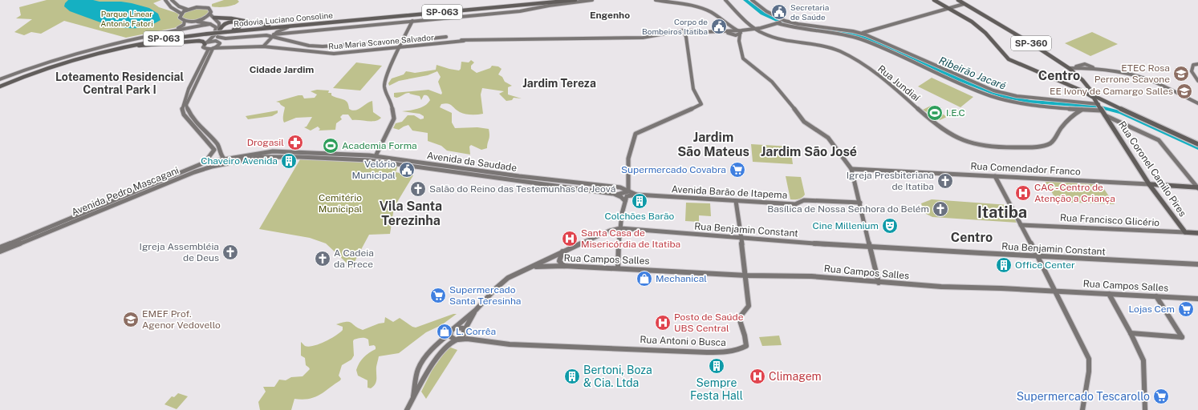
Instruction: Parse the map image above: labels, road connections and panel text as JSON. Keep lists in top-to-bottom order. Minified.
{"streets":{"main road":["SP-063","Rodovia Luciano Consoline","Rua Maria Scavone Salvador","SP-360","Rua Jundiaí","Avenida da Saudade","Rua Comendador Franco","Rua Coronel Camilo Pires","Avenida Pedro Mascagani","Avenida Barão de Itapema","Rua Francisco Glicério","Rua Benjamin Constant","Rua Campos Salles","Rua Antoni o Busca"]},"crossings":[["SP-360","Rua Coronel Camilo Pires"],["Avenida da Saudade","Avenida Pedro Mascagani"],["Avenida da Saudade","Avenida Barão de Itapema"],["Rua Comendador Franco","Rua Coronel Camilo Pires"],["Rua Coronel Camilo Pires","Rua Francisco Glicério"],["Avenida Barão de Itapema","Rua Antoni o Busca"],["Rua Benjamin Constant","Rua Antoni o Busca"],["Rua Campos Salles","Rua Antoni o Busca"]],"districts":["Engenho","Cidade Jardim","Centro","Loteamento Residencial Central Park I","Jardim Tereza","Jardim São Mateus","Jardim São José","Vila Santa Terezinha","Itatiba","Centro"],"water":["Ribeirão Jacaré"],"parks":["Parque Linear Antonio Fatori","Cemitério Municipal"],"places":{"public building":["Secretaria de Saúde","Corpo de Bombeiros Itatiba","Velório Municipal"],"school or university":["ETEC Rosa Perrone Scavone","EE Ivony de Camargo Salles","EMEF Prof. Agenor Vedovello"],"sports":["I.E.C","Academia Forma"],"pharmacy":["Drogasil"],"building":["Chaveiro Avenida","Colchões Barão","Office Center","Sempre Festa Hall","Bertoni, Boza & Cia. Ltda"],"supermarket":["Supermercado Covabra","Supermercado Santa Teresinha","Lojas Cem","Supermercado Tescarollo"],"church":["Igreja Presbiteriana de Itatiba","Salão do Reino das Testemunhas de Jeová","Basílica de Nossa Senhora do Belém","Igreja Assembléia de Deus","A Cadeia da Prece"],"hospital":["CAC - Centro de Atenção a Criança","Santa Casa de Misericórdia de Itatiba","Posto de Saúde UBS Central","Climagem"],"theatre":["Cine Millenium"],"shop":["Mechanical","L. Corrêa"]}}
